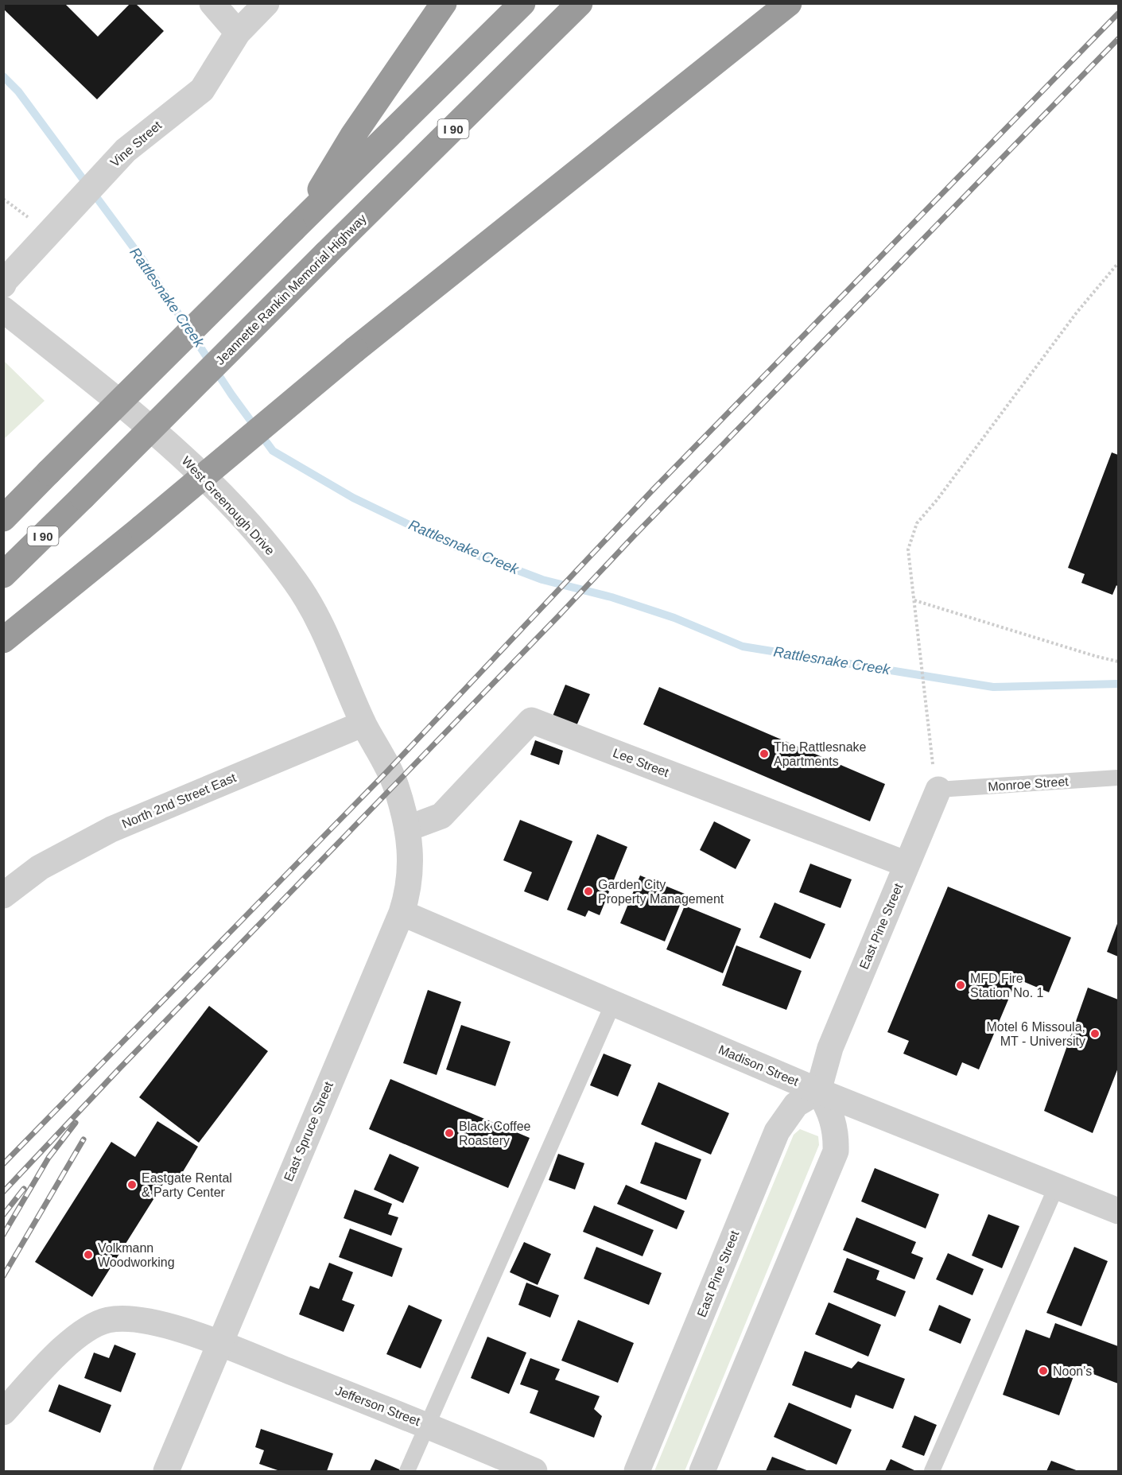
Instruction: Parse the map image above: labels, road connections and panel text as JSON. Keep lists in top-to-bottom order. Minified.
{"streets":{"highway":["I 90","Jeannette Rankin Memorial Highway"],"street":["Vine Street","West Greenough Drive","Lee Street","North 2nd Street East","East Pine Street","Madison Street","East Spruce Street","Jefferson Street"],"lane":["Monroe Street"]},"crossings":[["West Greenough Drive","North 2nd Street East"],["West Greenough Drive","East Spruce Street"],["Lee Street","East Pine Street"],["Lee Street","East Spruce Street"],["Monroe Street","East Pine Street"],["East Pine Street","Madison Street"],["Madison Street","East Spruce Street"],["East Spruce Street","Jefferson Street"]],"water":["Rattlesnake Creek"],"places":["The Rattlesnake Apartments","Garden City Property Management","MFD Fire Station No. 1","Motel 6 Missoula, MT - University","Black Coffee Roastery","Eastgate Rental & Party Center","Volkmann Woodworking","Noon's"]}
